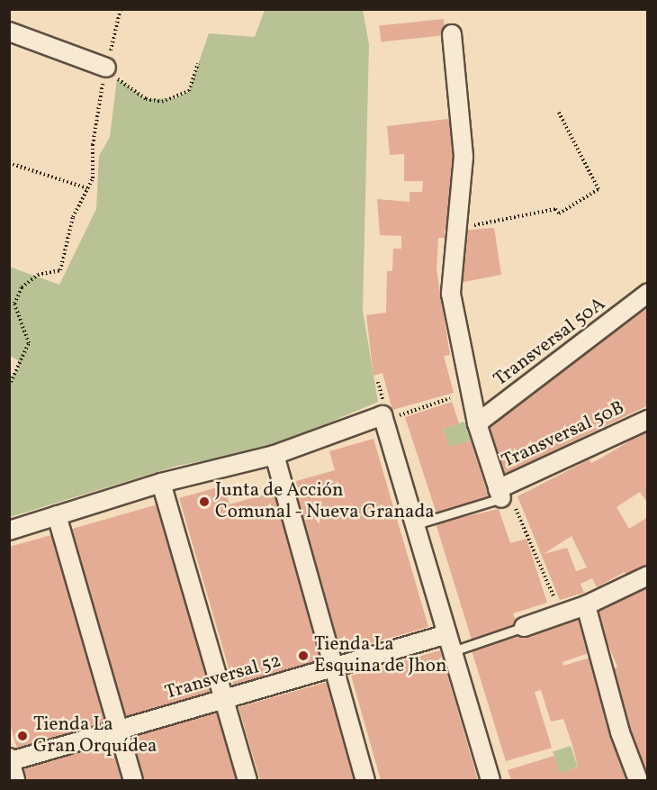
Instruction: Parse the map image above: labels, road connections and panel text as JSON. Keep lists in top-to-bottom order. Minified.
{"streets":{"street":["Transversal 50A","Transversal 50B","Transversal 52"]},"places":["Junta de Acción Comunal - Nueva Granada","Tienda La Esquina de Jhon","Tienda La Gran Orquídea"]}
